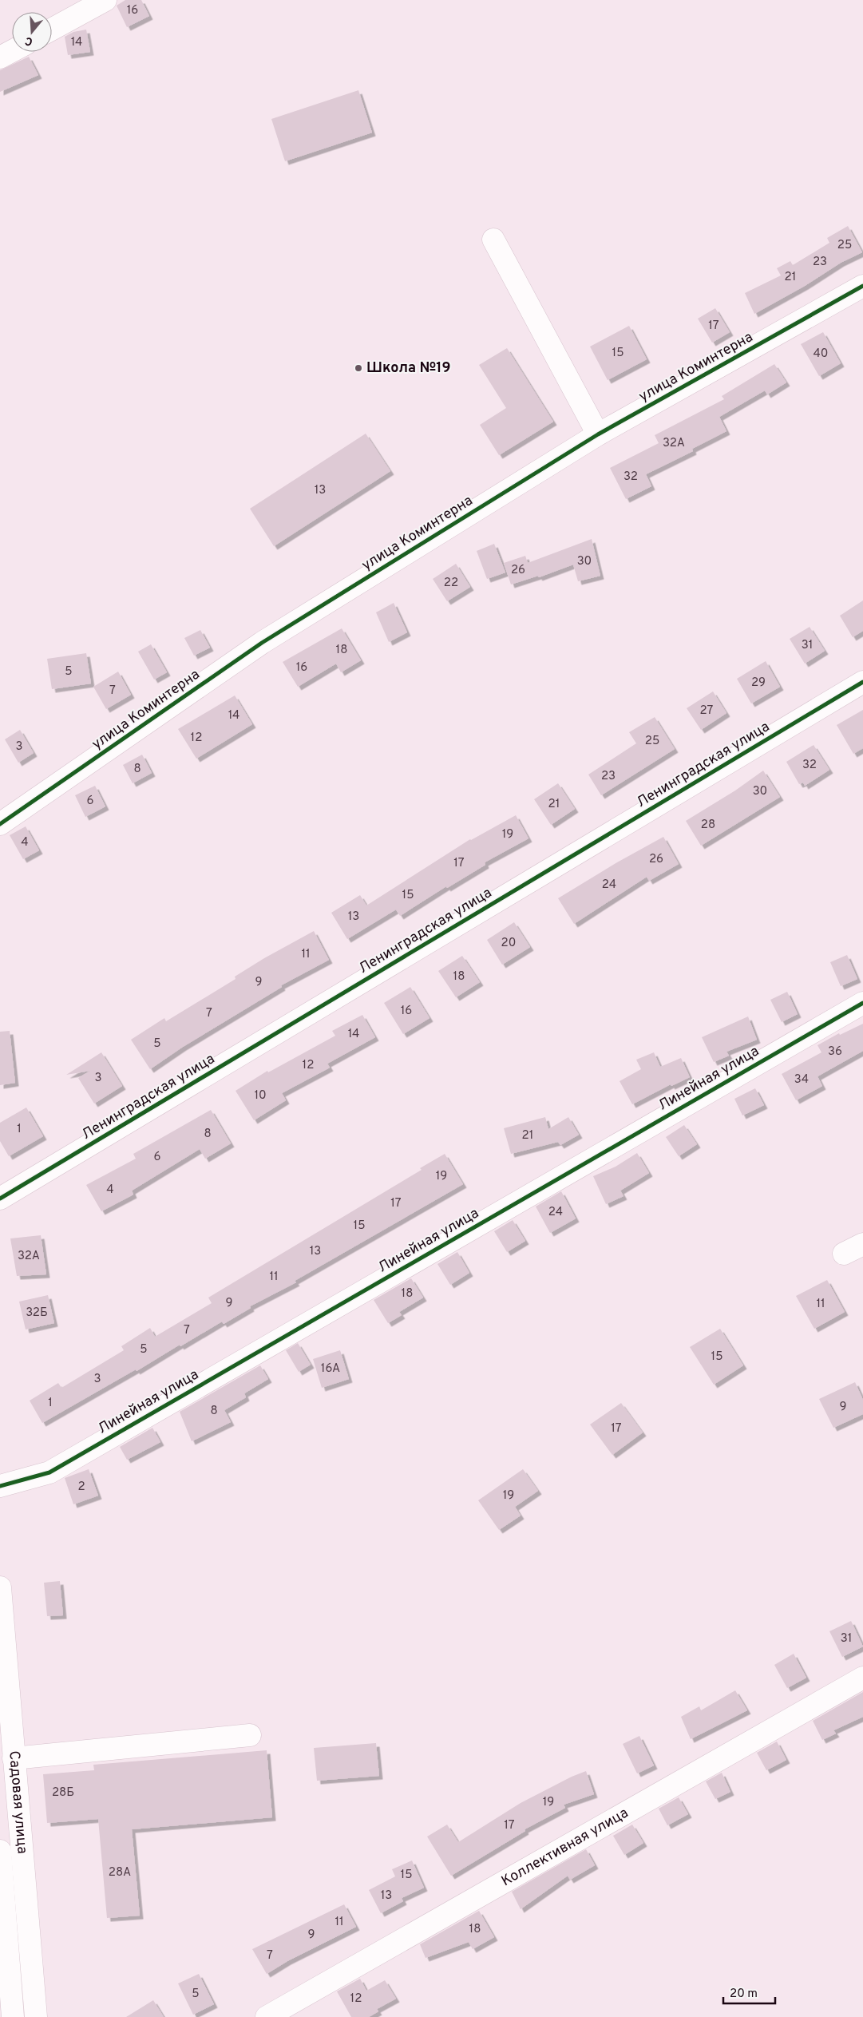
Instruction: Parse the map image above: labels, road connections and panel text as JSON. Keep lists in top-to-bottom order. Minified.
{"streets":{"street":["улица Коминтерна","Ленинградская улица","Линейная улица","Садовая улица","Коллективная улица"]},"places":["Школа №19"],"house_numbers":["16","14","25","23","21","17","15","40","32А","32","13","30","26","22","31","18","16","5","29","7","27","14","12","25","3","32","8","23","30","6","21","28","19","4","26","17","24","15","13","20","11","18","9","16","7","14","5","36","12","3","34","10","1","8","21","6","19","4","17","24","15","13","32А","11","18","9","11","32Б","7","5","15","16А","3","1","9","8","17","2","19","31","28Б","19","17","28А","15","13","11","18","9","7","5","12"],"scale_bar":"20 m","north":"bottom"}
